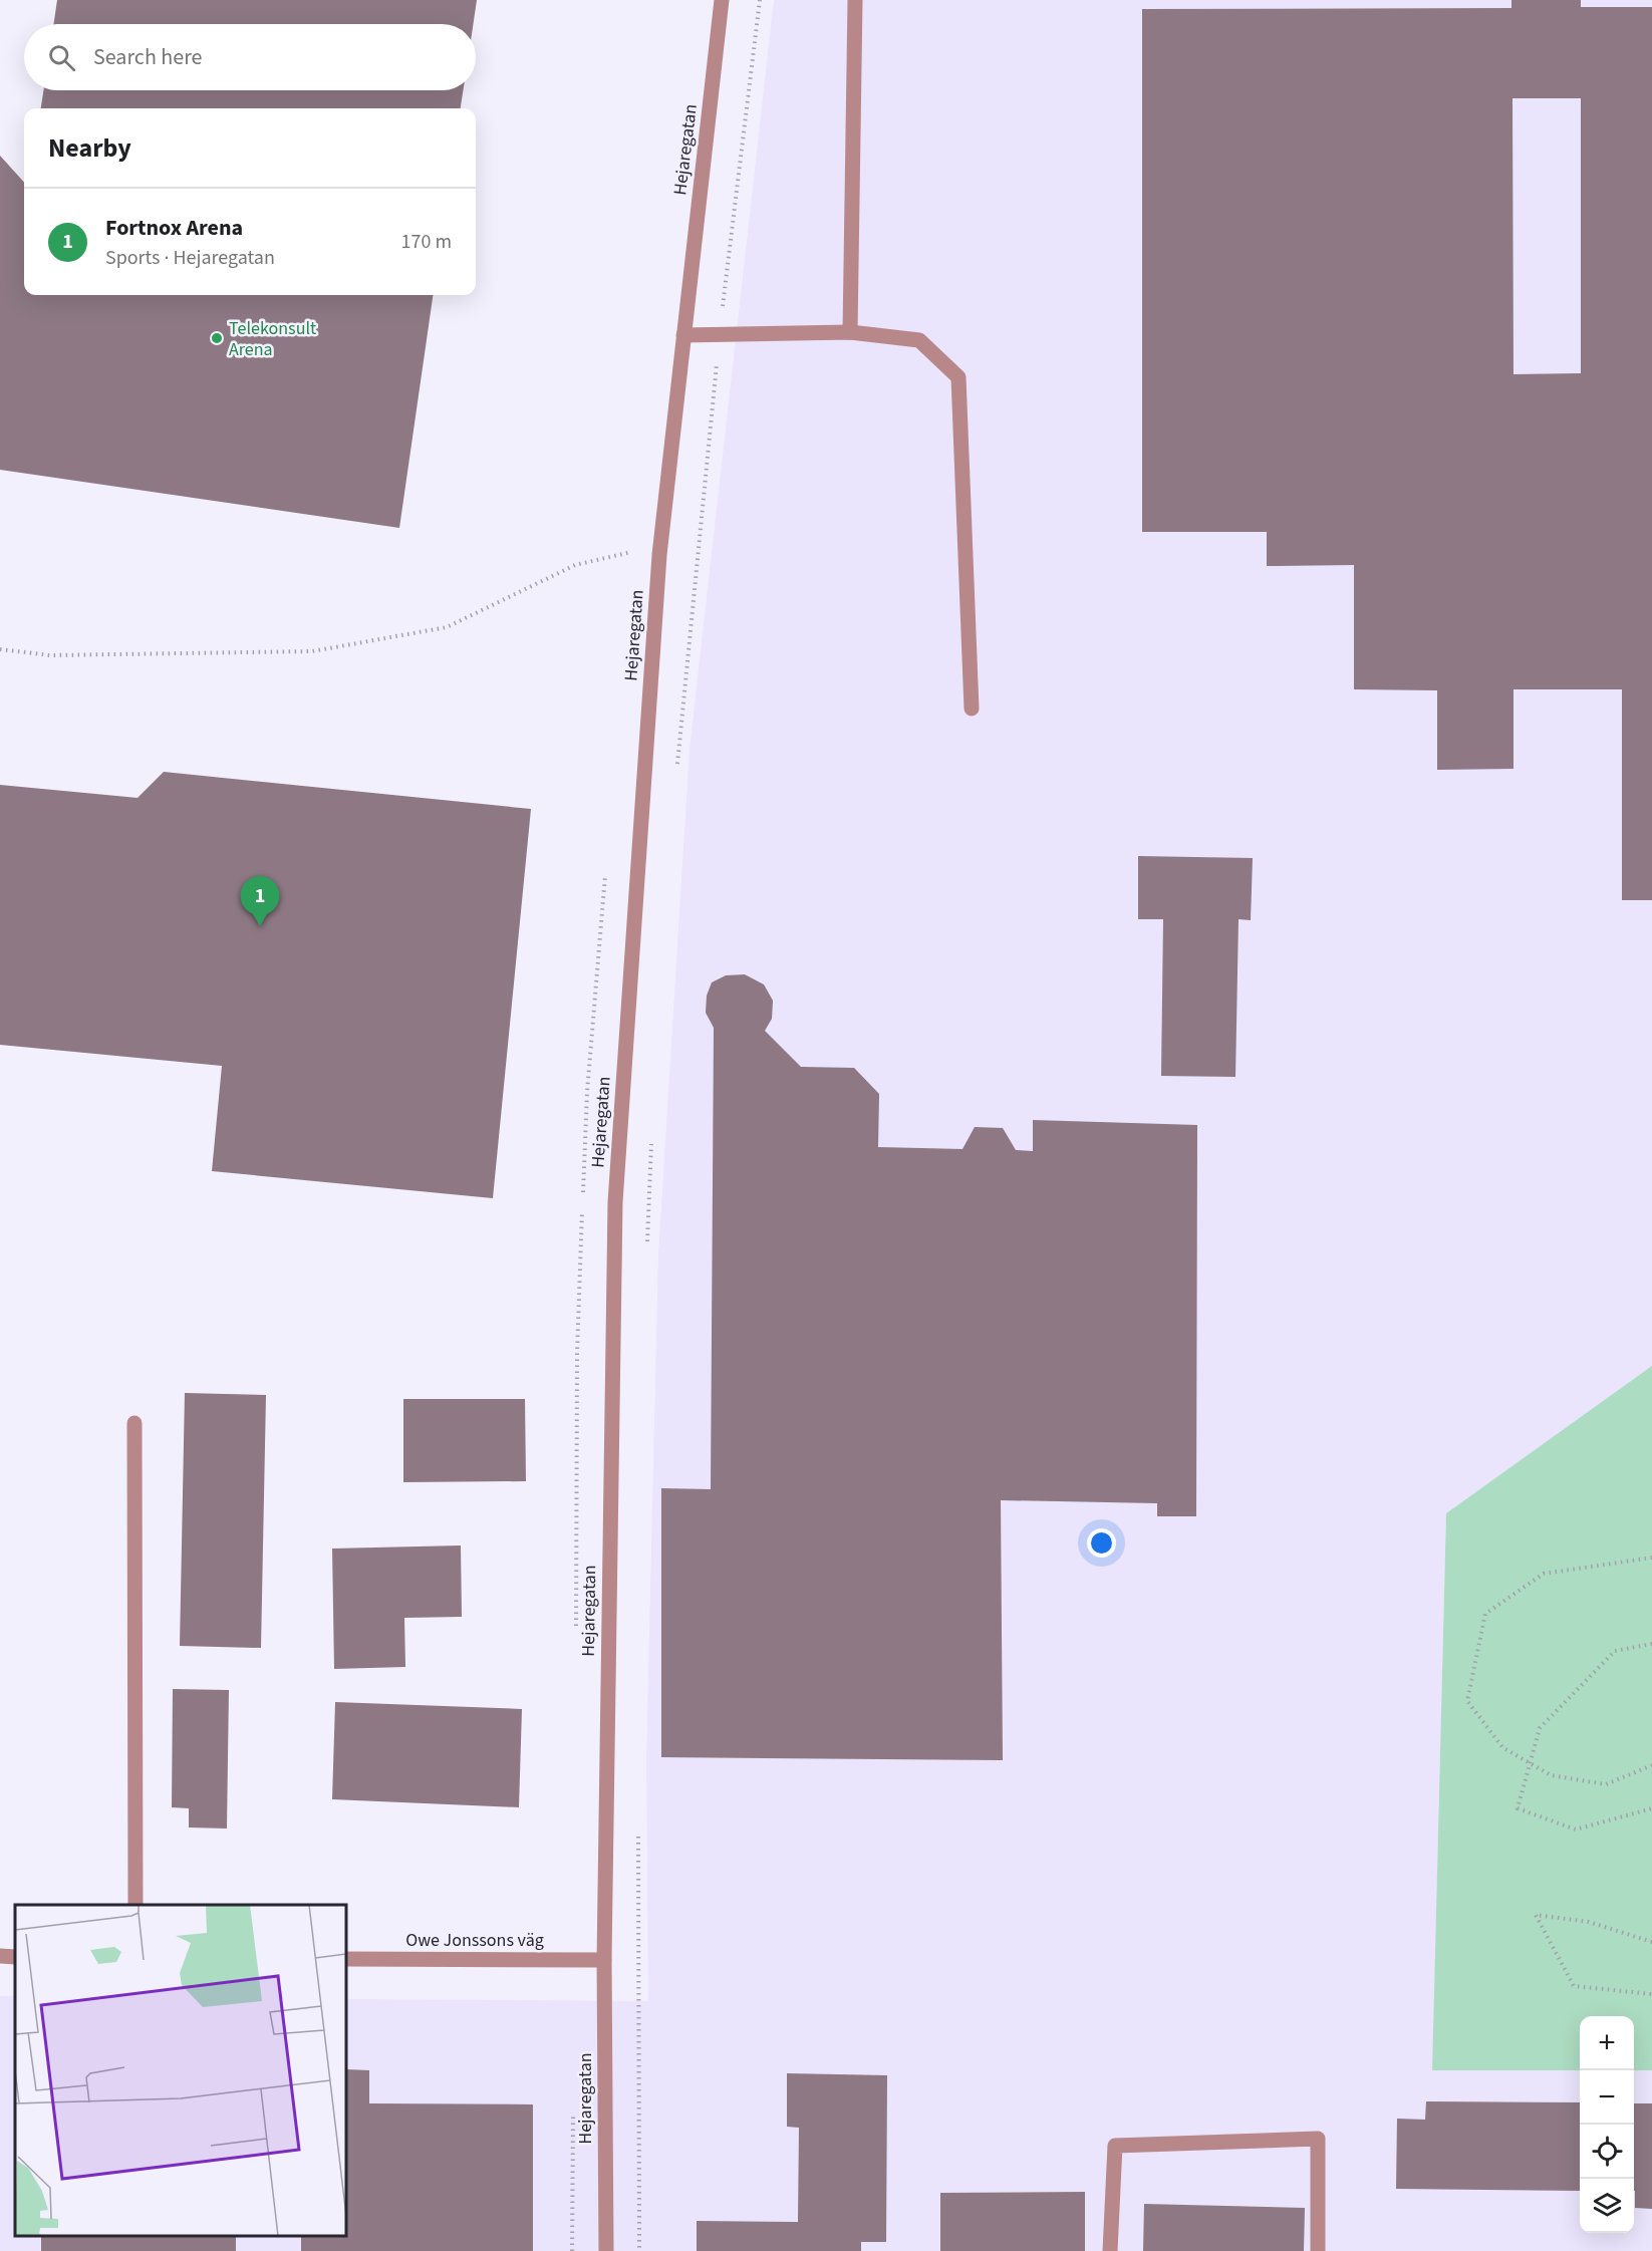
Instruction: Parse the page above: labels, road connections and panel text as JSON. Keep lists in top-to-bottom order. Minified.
{"streets":{"street":["Hejaregatan","Owe Jonssons väg"]},"crossings":[["Hejaregatan","Owe Jonssons väg"]],"places":["Telekonsult Arena"],"page":{"search":"Search here","heading":"Nearby","list":[{"mark":"1","name":"Fortnox Arena","note":"Sports · Hejaregatan","value":"170 m"}],"pins":"1","map_buttons":["+","−"]}}
